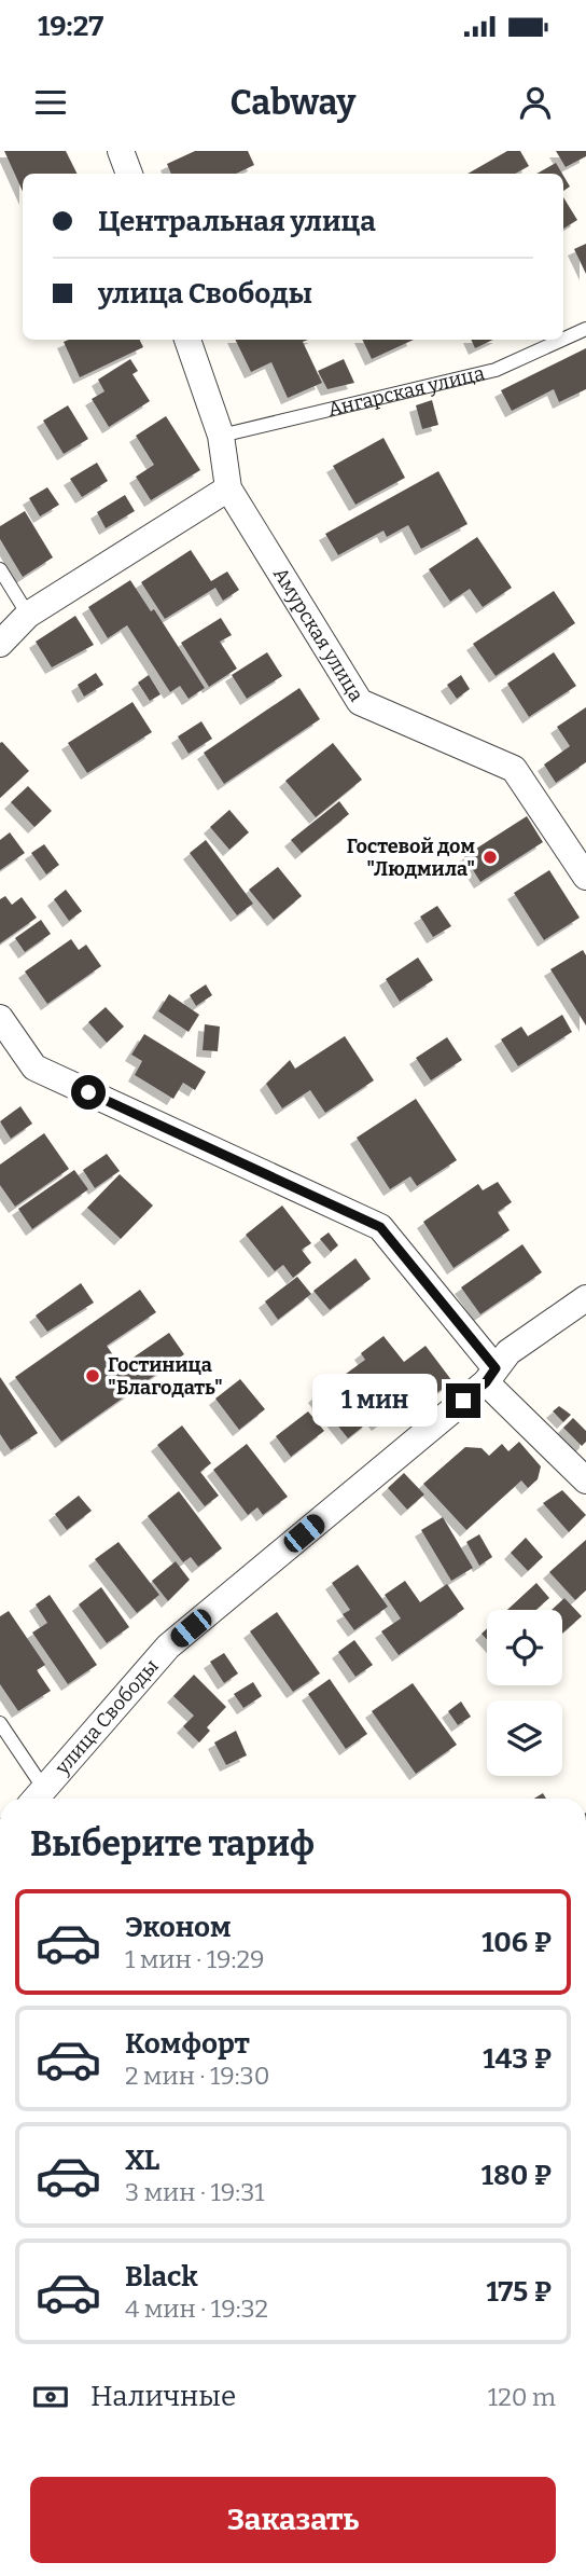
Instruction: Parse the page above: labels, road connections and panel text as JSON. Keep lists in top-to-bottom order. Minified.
{"streets":{"street":["Амурская улица","улица Свободы"],"lane":["Ангарская улица"]},"crossings":[["Ангарская улица","Амурская улица"]],"places":["Гостевой дом \"Людмила\"","Гостиница \"Благодать\""],"page":{"status":"19:27","header":"Cabway","banner":["Центральная улица","улица Свободы"],"bubble":"1 мин","heading":"Выберите тариф","list":[{"name":"Эконом","note":"1 мин · 19:29","value":"106 ₽"},{"name":"Комфорт","note":"2 мин · 19:30","value":"143 ₽"},{"name":"XL","note":"3 мин · 19:31","value":"180 ₽"},{"name":"Black","note":"4 мин · 19:32","value":"175 ₽"}],"pay":["Наличные","120 m"],"buttons":"Заказать"}}
